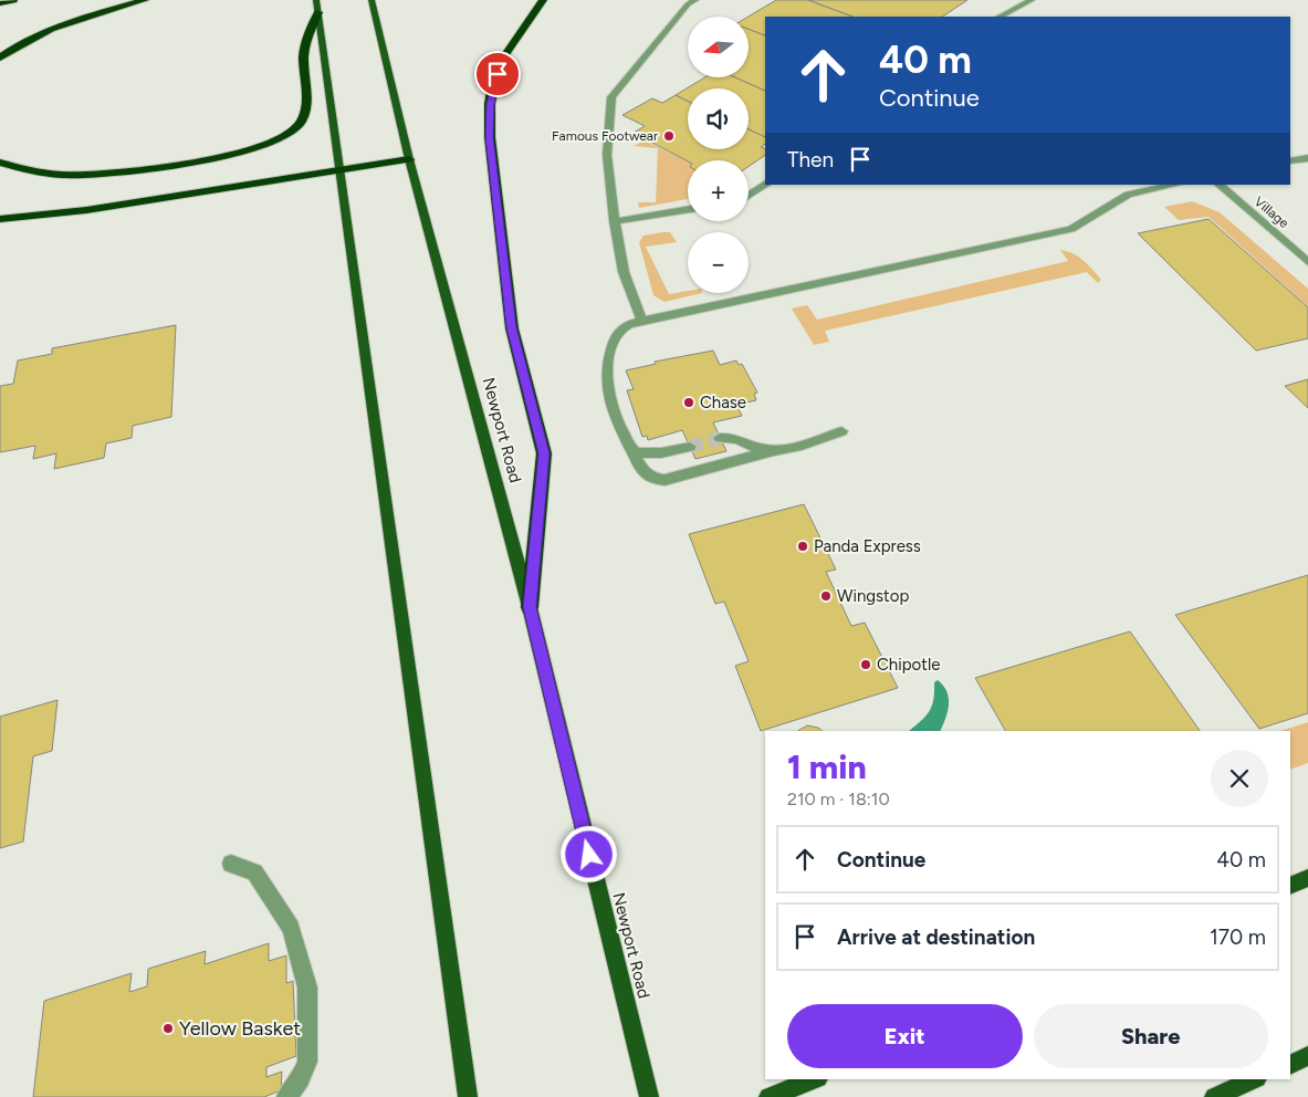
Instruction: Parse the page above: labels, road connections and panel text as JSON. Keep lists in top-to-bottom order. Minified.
{"streets":{"main road":["Newport Road"],"lane":["Village"]},"places":["Famous Footwear","Chase","Panda Express","Wingstop","Chipotle","Yellow Basket"],"north":"left","page":{"map_buttons":["+","−"],"turn":["40 m","Continue"],"then":"Then","heading":["1 min","210 m · 18:10"],"list":[{"name":"Continue","value":"40 m"},{"name":"Arrive at destination","value":"170 m"}],"buttons":["Exit","Share"]}}
